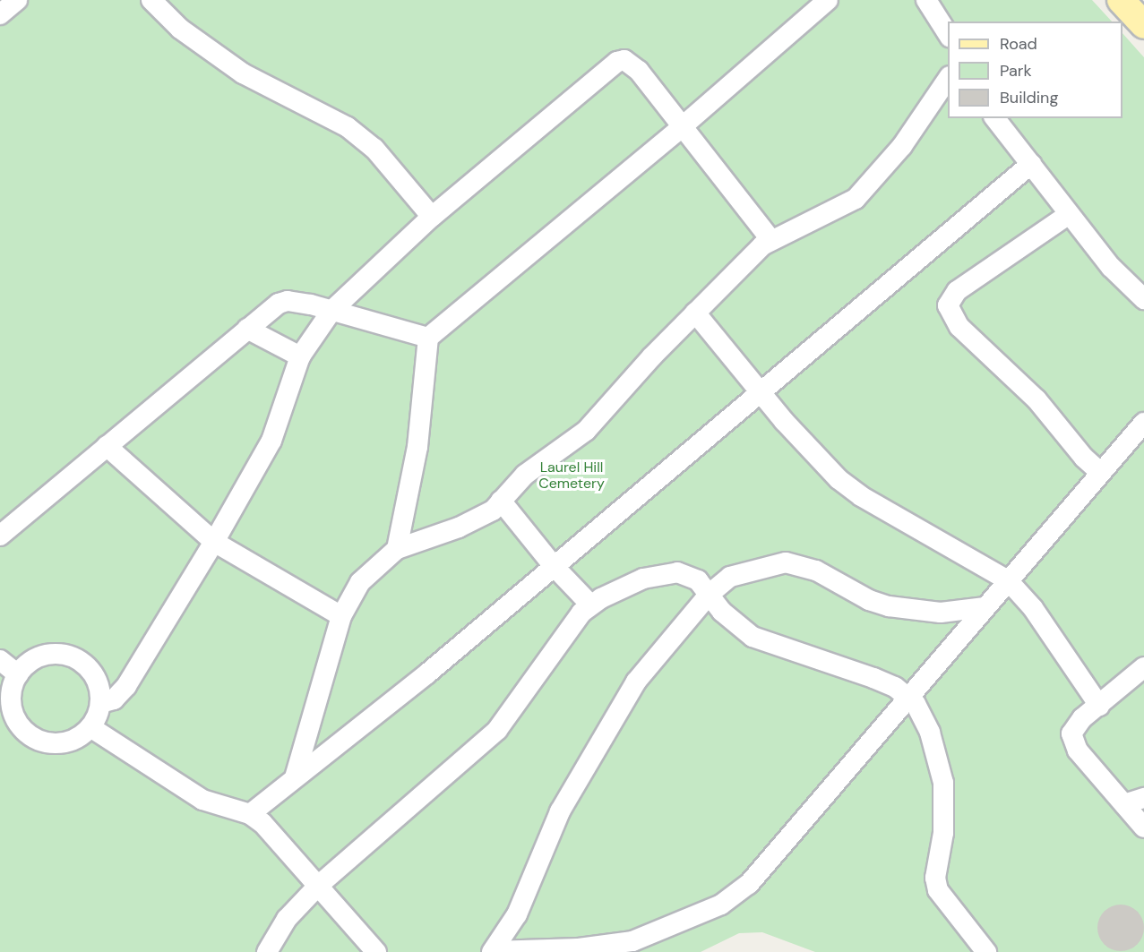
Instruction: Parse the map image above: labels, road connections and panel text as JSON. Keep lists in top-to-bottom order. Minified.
{"parks":["Laurel Hill Cemetery"],"legend":["Road","Park","Building"]}
